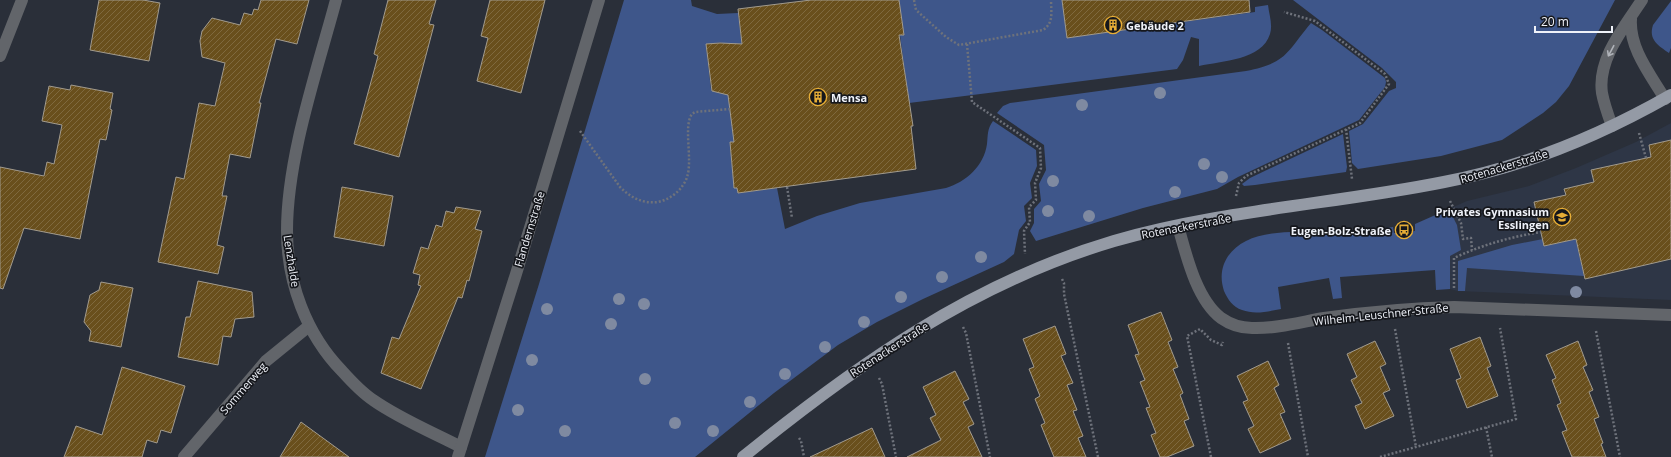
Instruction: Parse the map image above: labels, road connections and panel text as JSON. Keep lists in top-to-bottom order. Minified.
{"streets":{"main road":["Rotenackerstraße"],"street":["Flandernstraße","Lenzhalde","Wilhelm-Leuschner-Straße","Sommerweg"]},"crossings":[["Rotenackerstraße","Wilhelm-Leuschner-Straße"],["Flandernstraße","Lenzhalde"],["Lenzhalde","Sommerweg"]],"places":{"building":["Gebäude 2","Mensa"],"school or university":["Privates Gymnasium Esslingen"],"bus stop":["Eugen-Bolz-Straße"]},"scale_bar":"20 m"}
